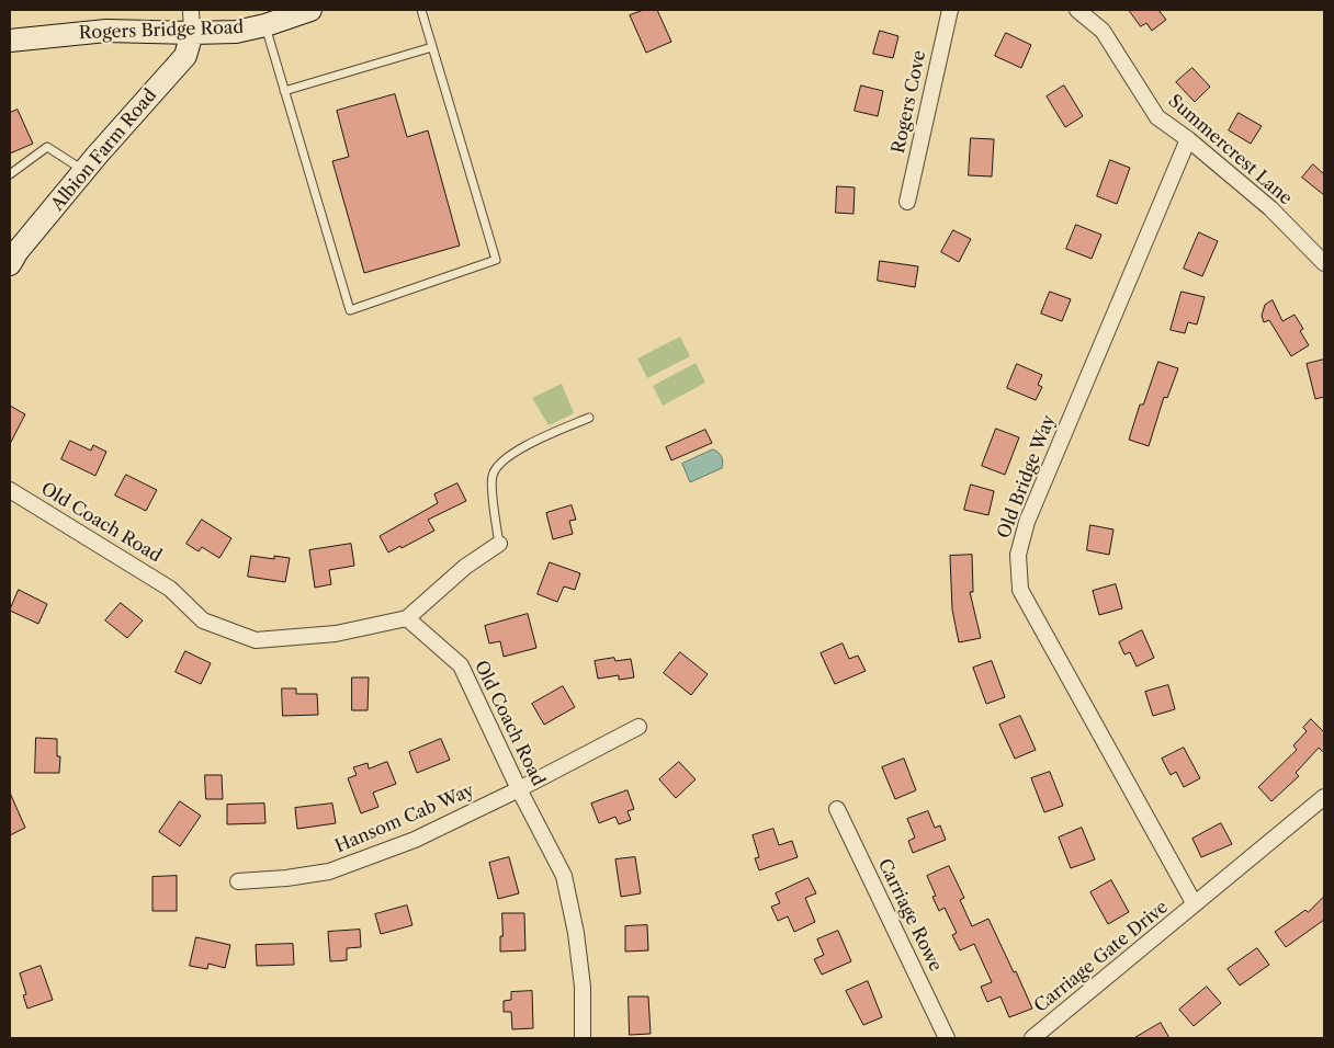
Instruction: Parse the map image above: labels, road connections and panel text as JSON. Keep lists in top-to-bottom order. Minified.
{"streets":{"street":["Rogers Bridge Road","Rogers Cove","Albion Farm Road","Summercrest Lane","Old Bridge Way","Old Coach Road","Hansom Cab Way","Carriage Rowe","Carriage Gate Drive"]},"crossings":[["Rogers Bridge Road","Albion Farm Road"],["Summercrest Lane","Old Bridge Way"],["Old Bridge Way","Carriage Gate Drive"],["Old Coach Road","Hansom Cab Way"]]}
